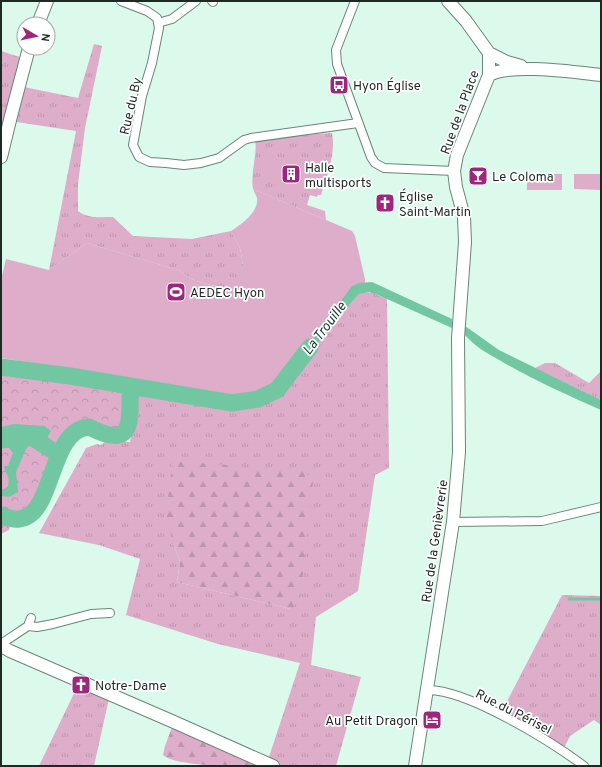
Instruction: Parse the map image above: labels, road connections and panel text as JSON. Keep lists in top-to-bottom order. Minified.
{"streets":{"street":["Rue du By","Rue de la Place","Rue de la Genièvrerie","Rue du Périsel"]},"crossings":[["Rue de la Place","Rue de la Genièvrerie"],["Rue de la Genièvrerie","Rue du Périsel"]],"water":["La Trouille"],"places":{"bus stop":["Hyon Église"],"building":["Halle multisports"],"bar":["Le Coloma"],"church":["Église Saint-Martin","Notre-Dame"],"sports":["AEDEC Hyon"],"hotel":["Au Petit Dragon"]},"north":"right"}
